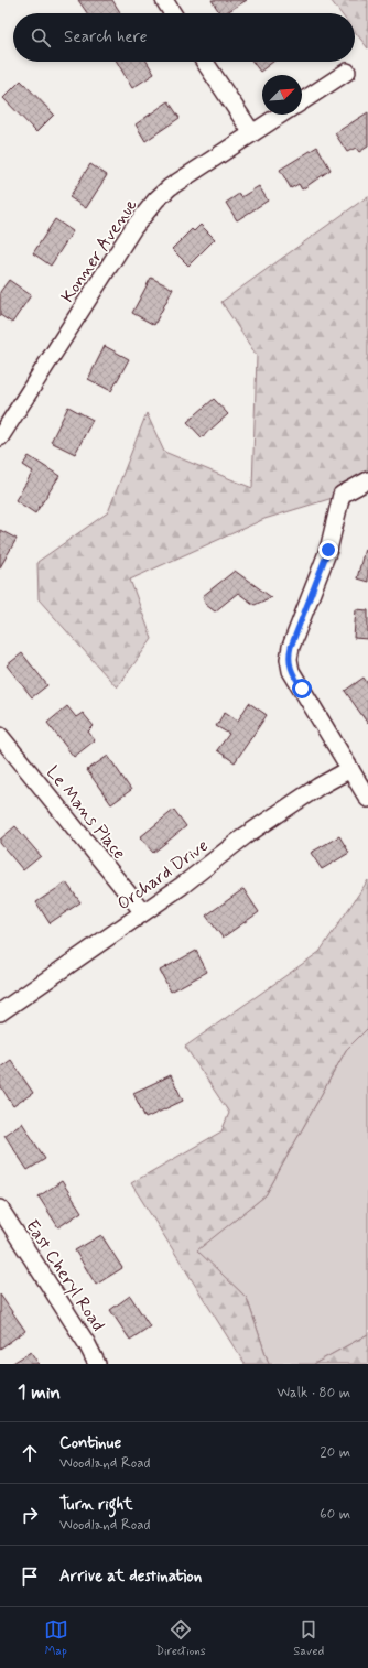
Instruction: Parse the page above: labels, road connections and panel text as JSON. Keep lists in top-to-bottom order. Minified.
{"streets":{"street":["Konner Avenue","Le Mans Place","Orchard Drive","East Cheryl Road"]},"crossings":[["Le Mans Place","Orchard Drive"]],"north":"top right","page":{"search":"Search here","heading":["1 min","Walk · 80 m"],"list":[["Continue","Woodland Road","20 m"],["Turn right","Woodland Road","60 m"],"Arrive at destination"],"nav":["Map","Directions","Saved"]}}
